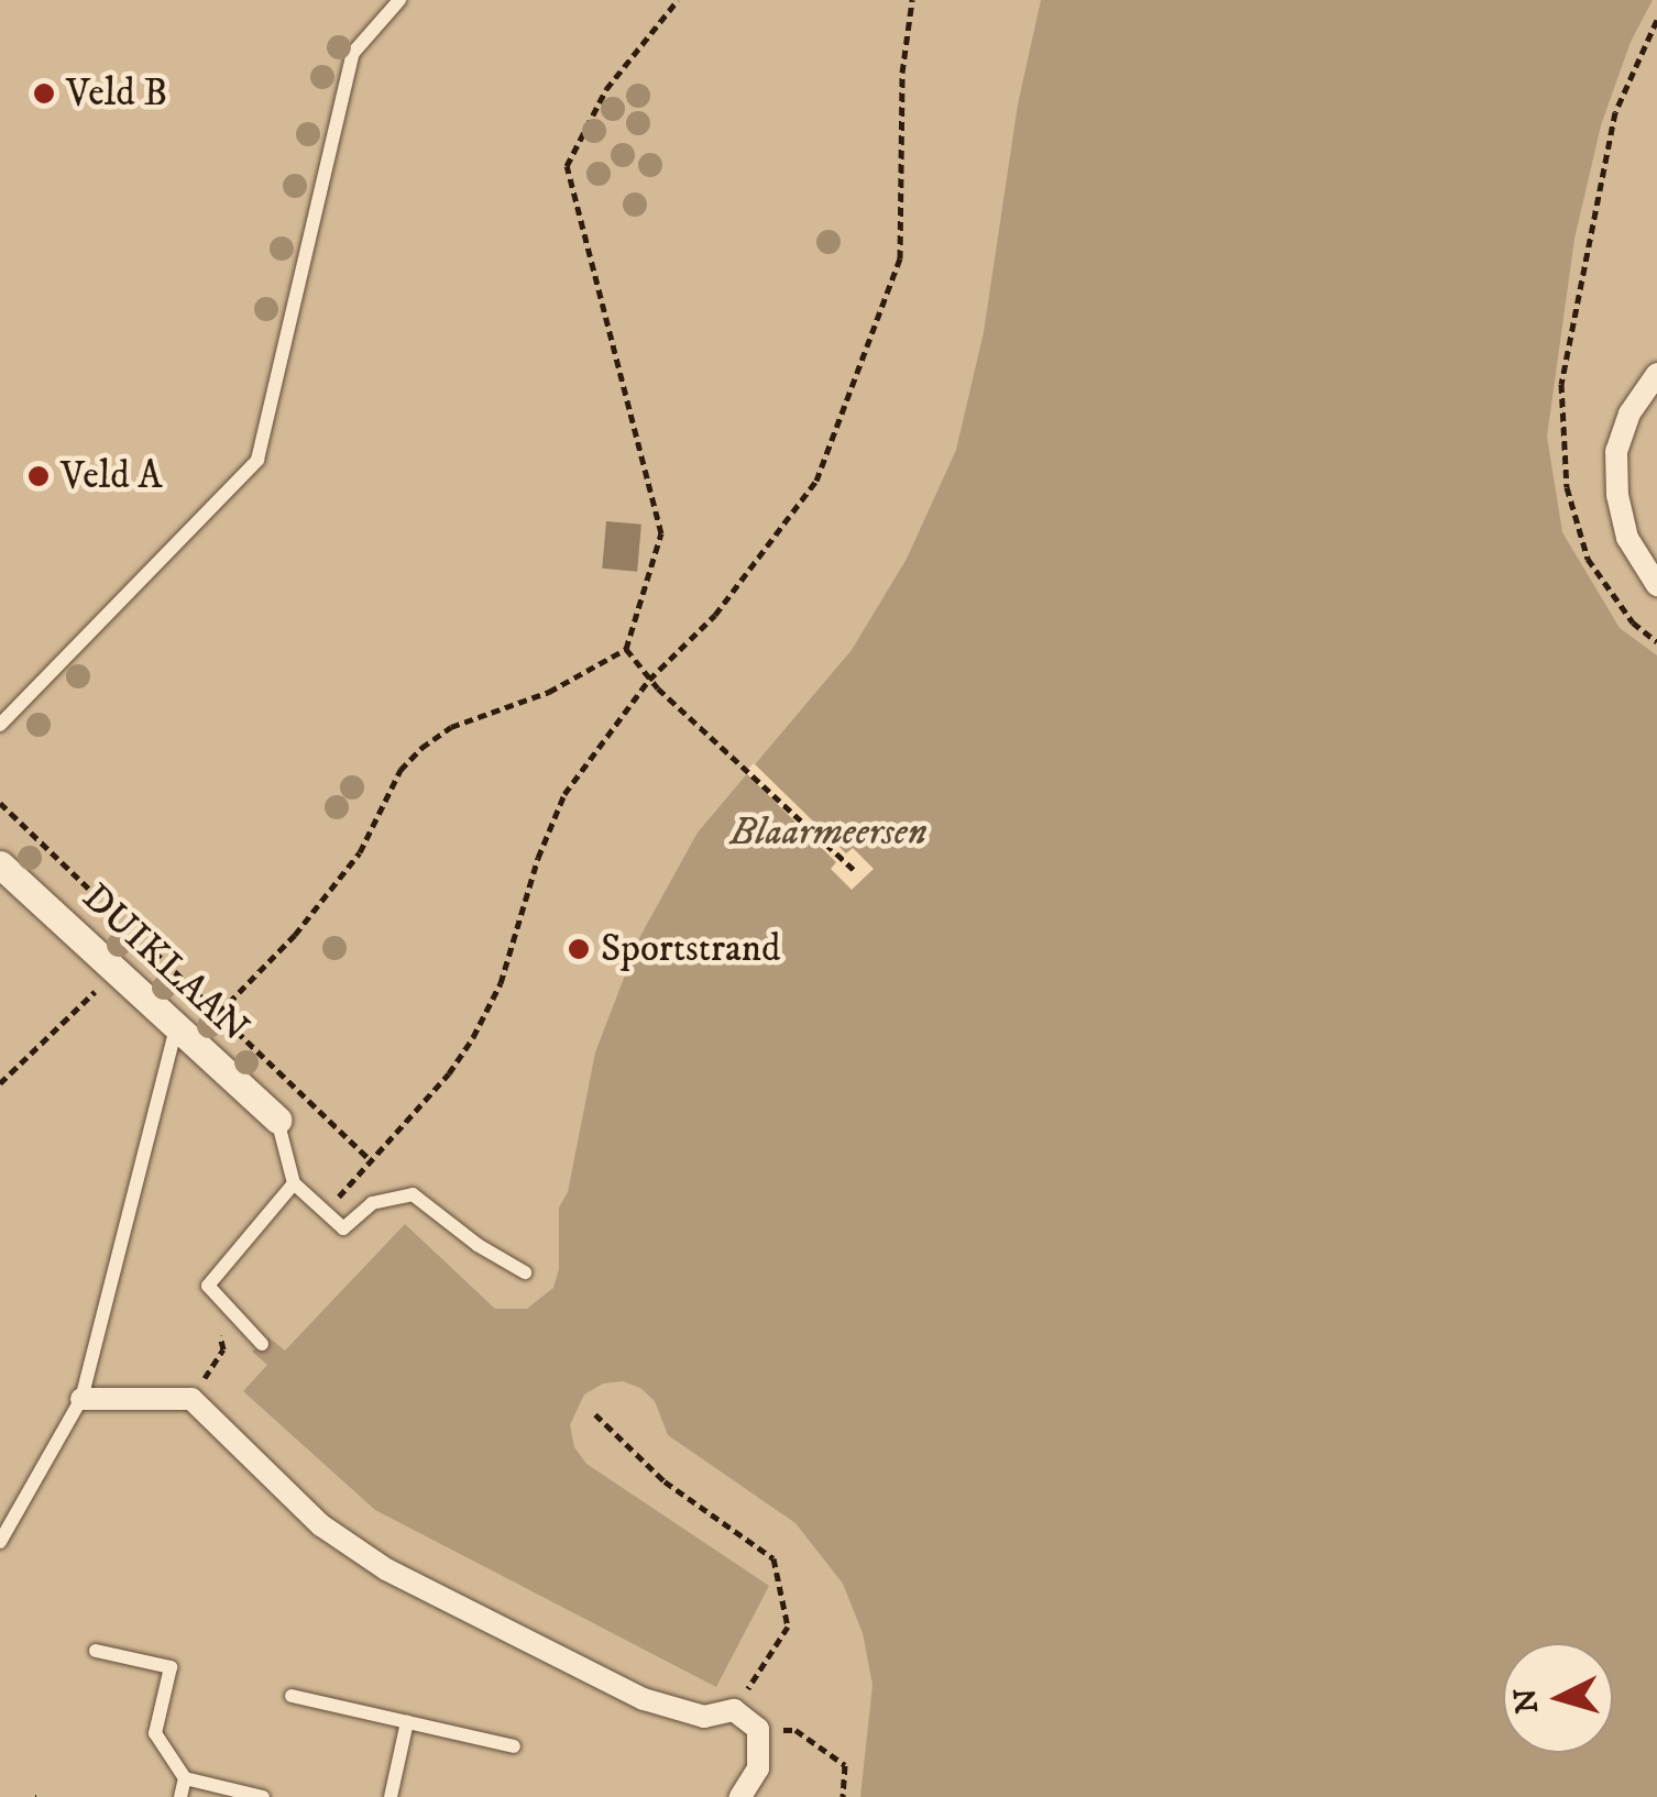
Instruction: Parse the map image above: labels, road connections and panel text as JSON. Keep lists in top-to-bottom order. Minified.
{"streets":{"street":["DUIKLAAN"]},"parks":["Blaarmeersen"],"places":["Veld B","Veld A","Sportstrand"],"north":"left"}
